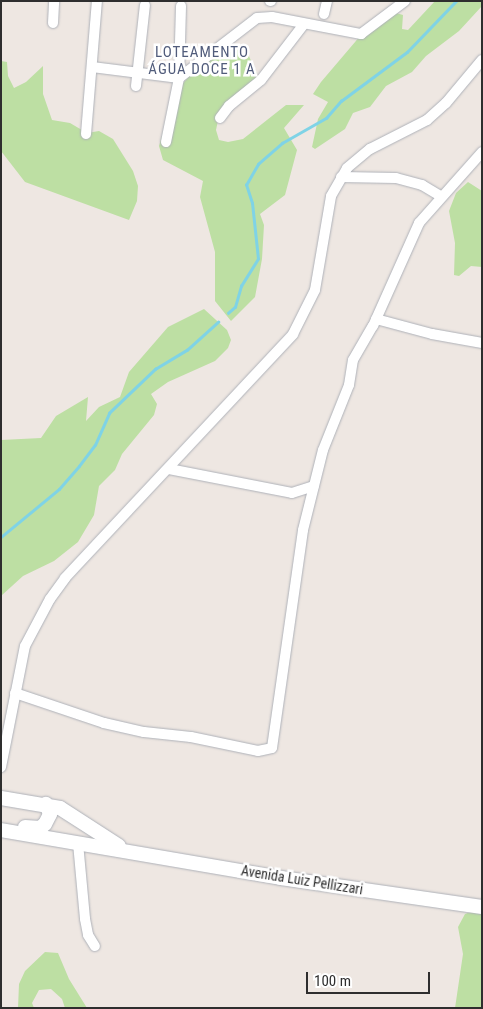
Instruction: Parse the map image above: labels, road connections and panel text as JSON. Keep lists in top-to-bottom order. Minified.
{"streets":{"main road":["Avenida Luiz Pellizzari"]},"districts":["LOTEAMENTO ÁGUA DOCE 1 A"],"scale_bar":"100 m"}
